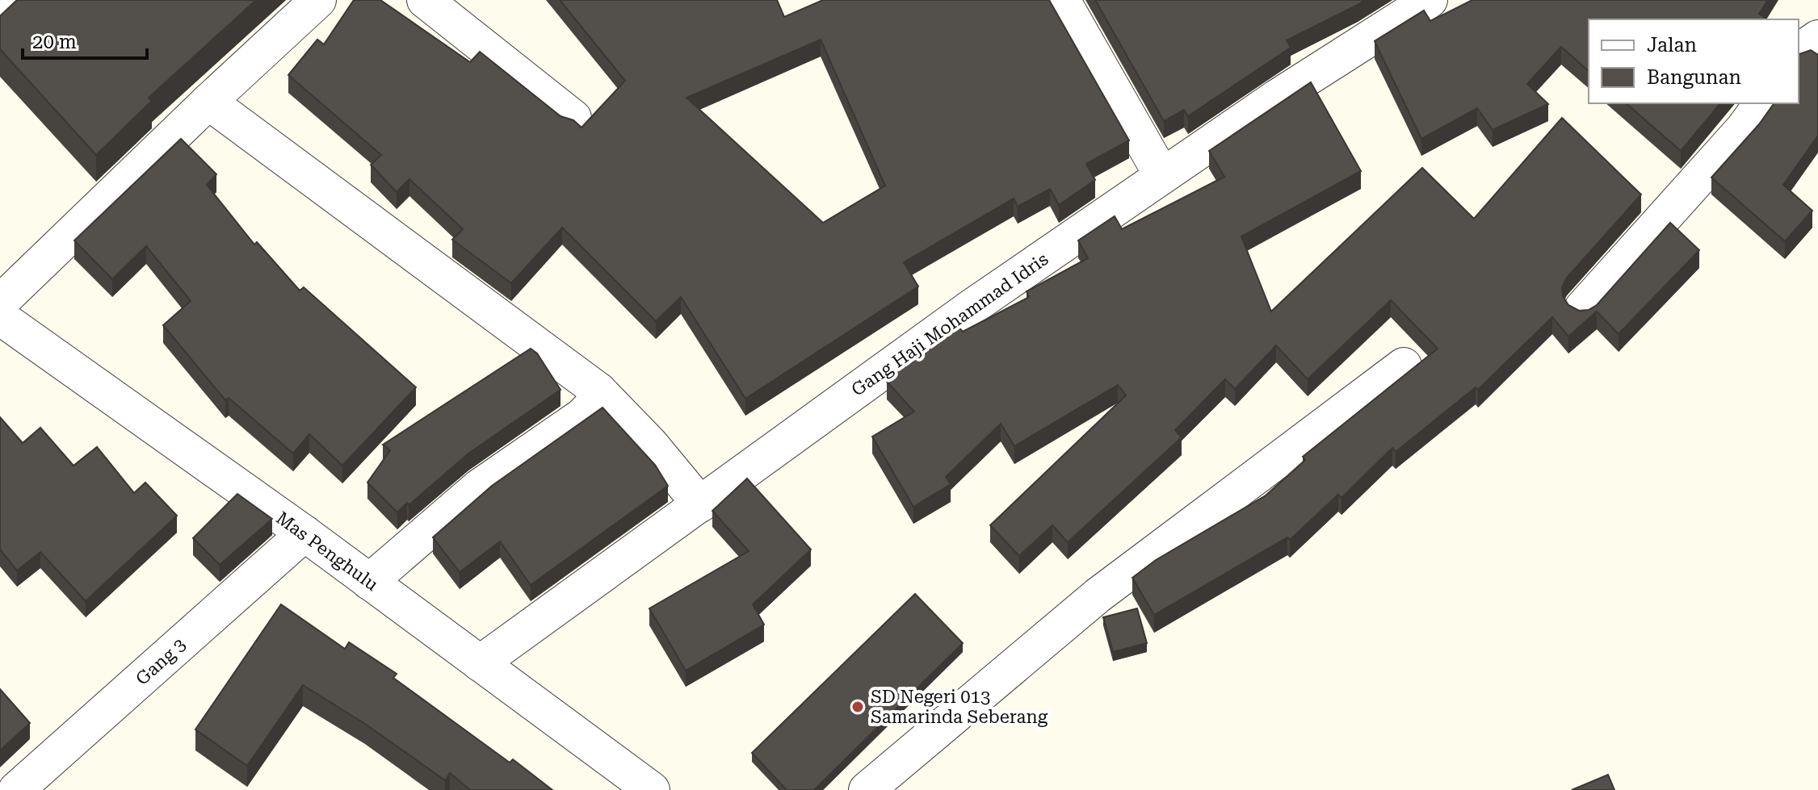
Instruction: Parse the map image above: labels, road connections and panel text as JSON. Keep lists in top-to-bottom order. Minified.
{"streets":{"street":["Gang Haji Mohammad Idris","Mas Penghulu","Gang 3"]},"crossings":[["Gang Haji Mohammad Idris","Mas Penghulu"],["Mas Penghulu","Gang 3"]],"places":["SD Negeri 013 Samarinda Seberang"],"legend":["Jalan","Bangunan"],"scale_bar":"20 m"}
